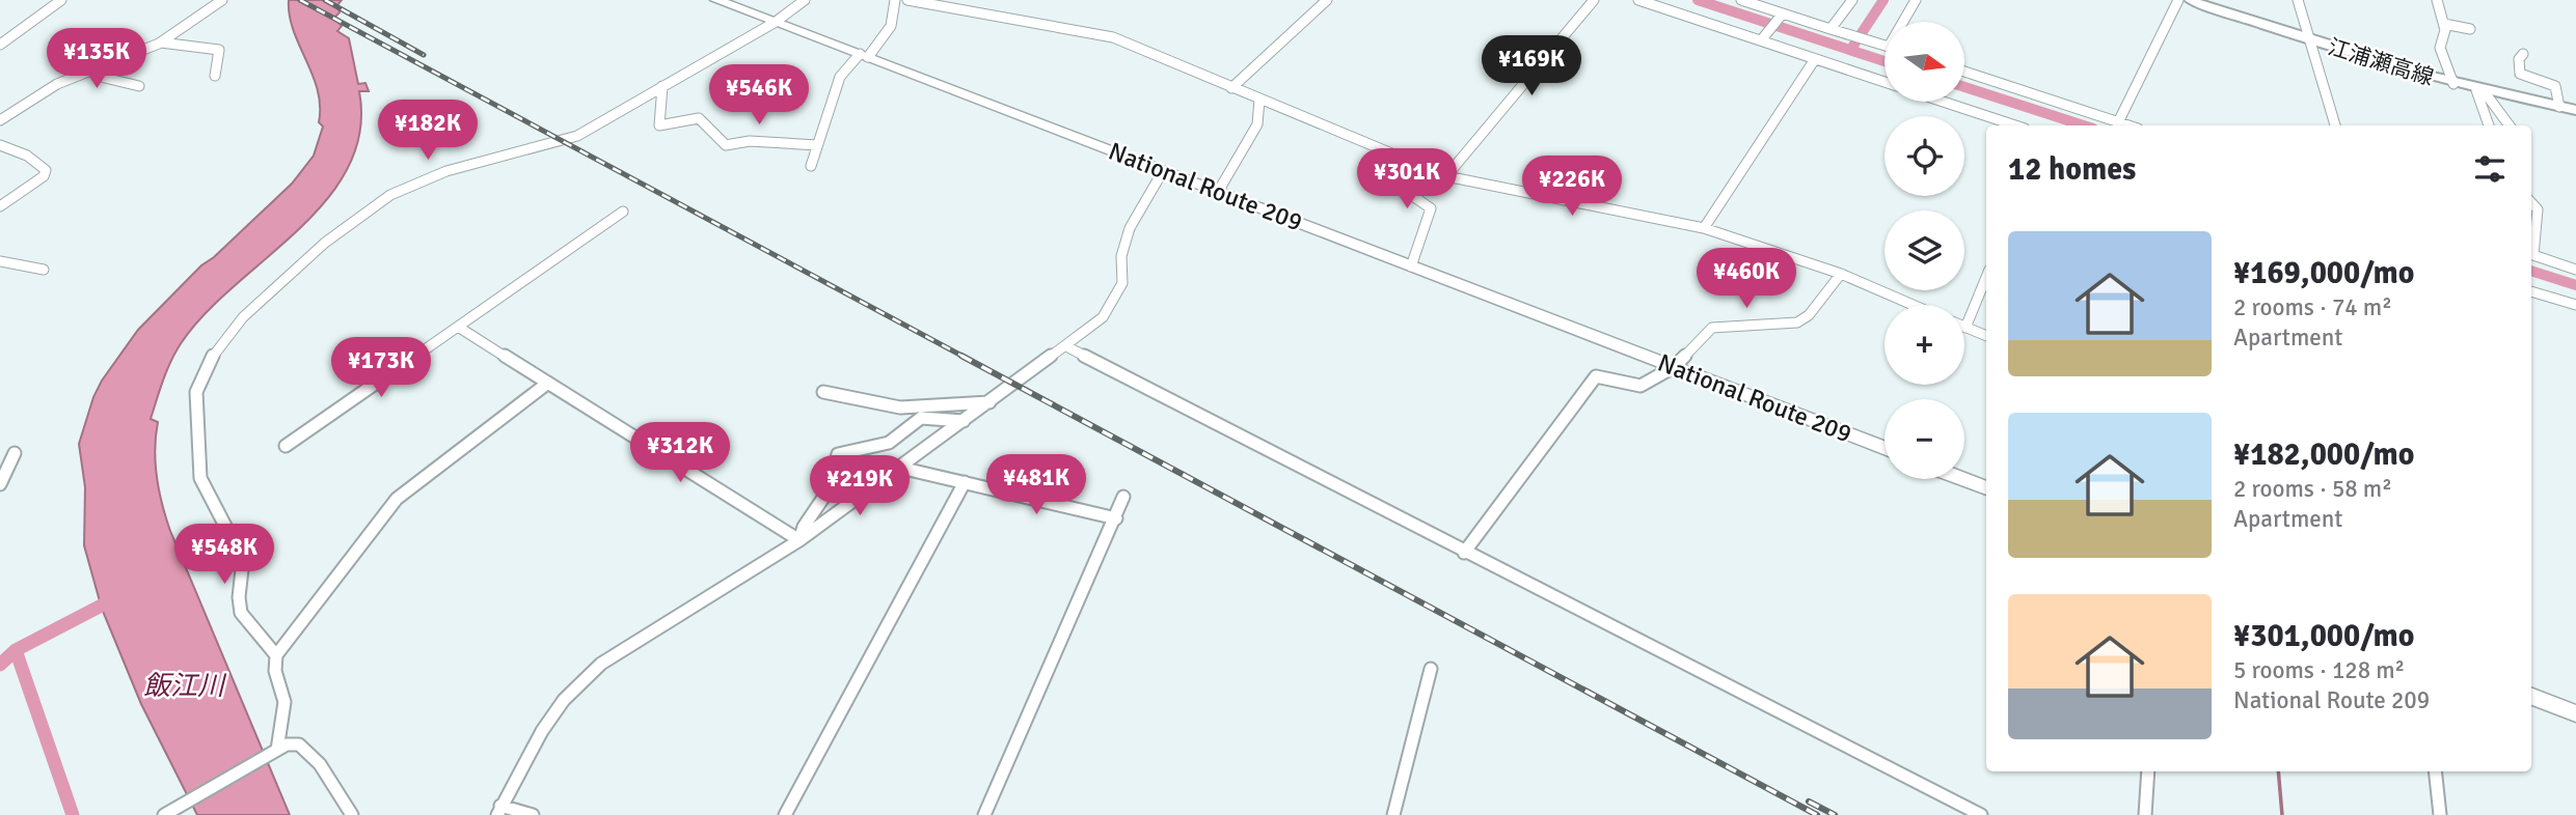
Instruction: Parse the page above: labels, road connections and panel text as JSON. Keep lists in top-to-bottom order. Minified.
{"streets":{"highway":["National Route 209"],"main road":["江浦瀬高線"]},"water":["飯江川"],"north":"right","page":{"map_buttons":["+","−"],"price":["¥135K","¥169K","¥546K","¥182K","¥301K","¥226K","¥460K","¥173K","¥312K","¥481K","¥219K","¥548K"],"heading":"12 homes","list":[{"name":"¥169,000/mo","note":"2 rooms · 74 m² · Apartment"},{"name":"¥182,000/mo","note":"2 rooms · 58 m² · Apartment"},{"name":"¥301,000/mo","note":"5 rooms · 128 m² · National Route 209"}]}}
